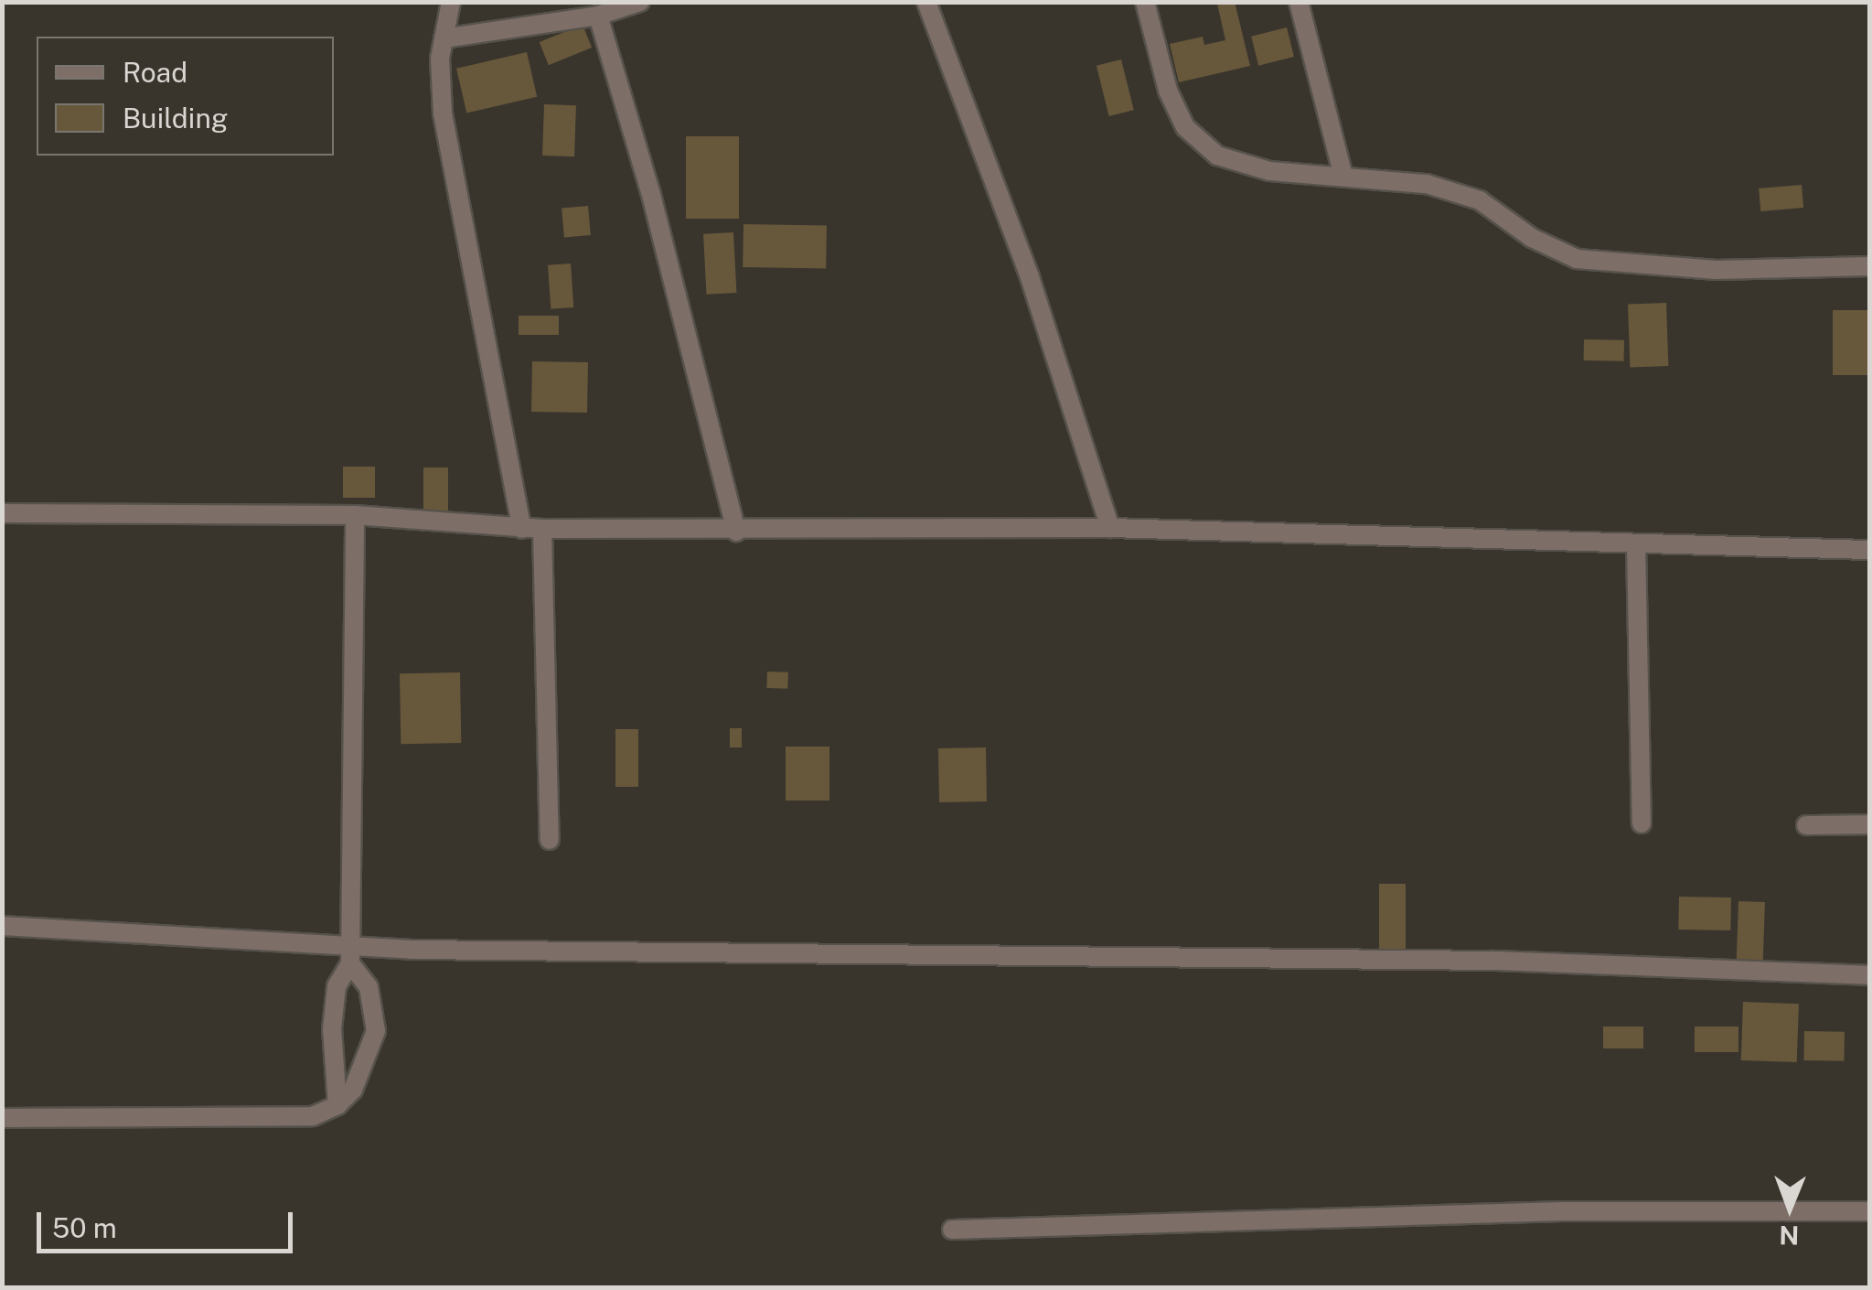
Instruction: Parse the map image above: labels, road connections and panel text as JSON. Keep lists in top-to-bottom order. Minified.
{"legend":["Road","Building"],"scale_bar":"50 m","north":"bottom"}
